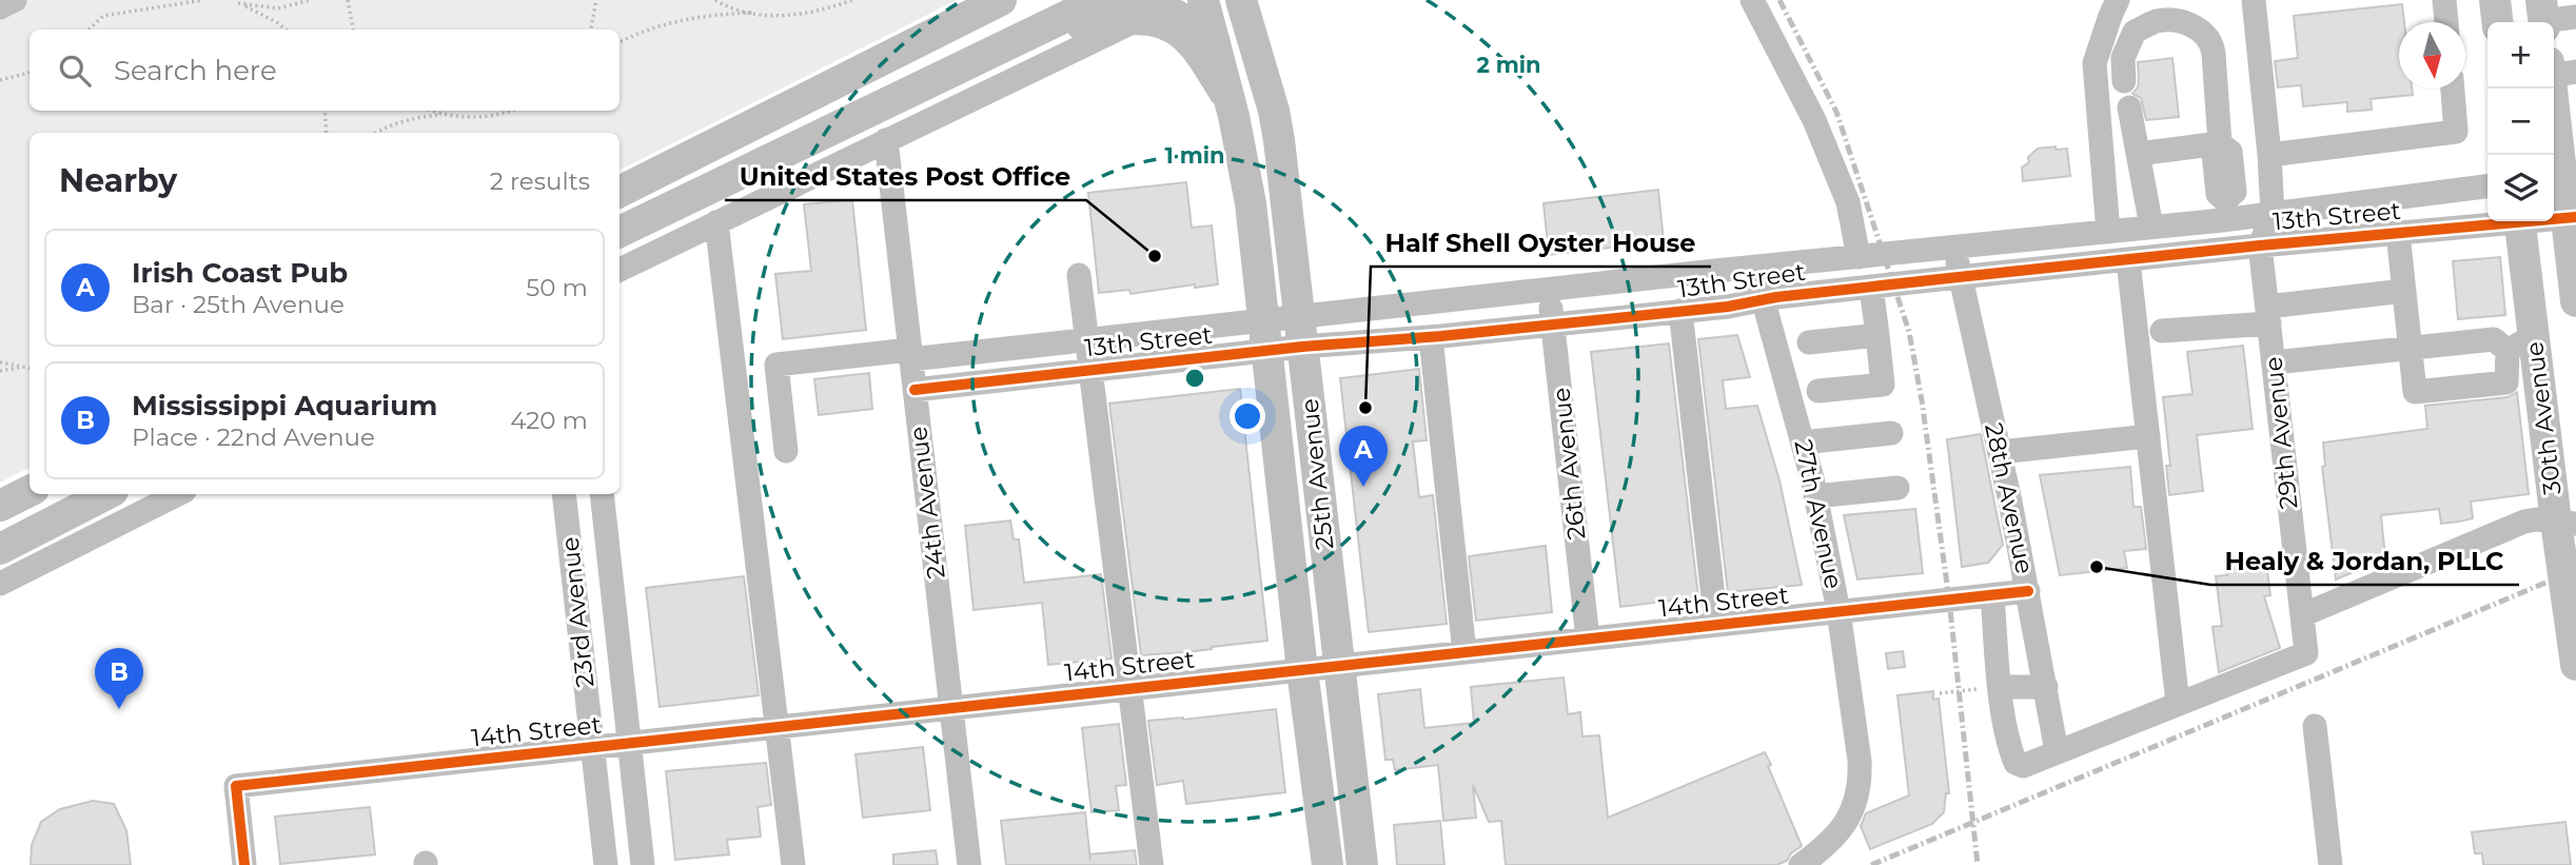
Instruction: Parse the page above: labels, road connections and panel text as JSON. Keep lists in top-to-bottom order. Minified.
{"streets":{"main road":["30th Avenue","25th Avenue"],"street":["13th Street","29th Avenue","26th Avenue","28th Avenue","24th Avenue","27th Avenue","14th Street","23rd Avenue"]},"crossings":[["13th Street","29th Avenue"],["13th Street","26th Avenue"],["13th Street","25th Avenue"],["13th Street","28th Avenue"],["13th Street","24th Avenue"],["13th Street","27th Avenue"],["26th Avenue","14th Street"],["25th Avenue","14th Street"],["28th Avenue","14th Street"],["24th Avenue","14th Street"],["27th Avenue","14th Street"],["14th Street","23rd Avenue"]],"places":["United States Post Office","Half Shell Oyster House","Healy & Jordan, PLLC"],"north":"bottom","page":{"map_buttons":["+","−"],"search":"Search here","heading":["Nearby","2 results"],"list":[{"mark":"A","name":"Irish Coast Pub","note":"Bar · 25th Avenue","value":"50 m"},{"mark":"B","name":"Mississippi Aquarium","note":"Place · 22nd Avenue","value":"420 m"}],"pins":["A","B"]},"rings":["2 min","1 min"]}
